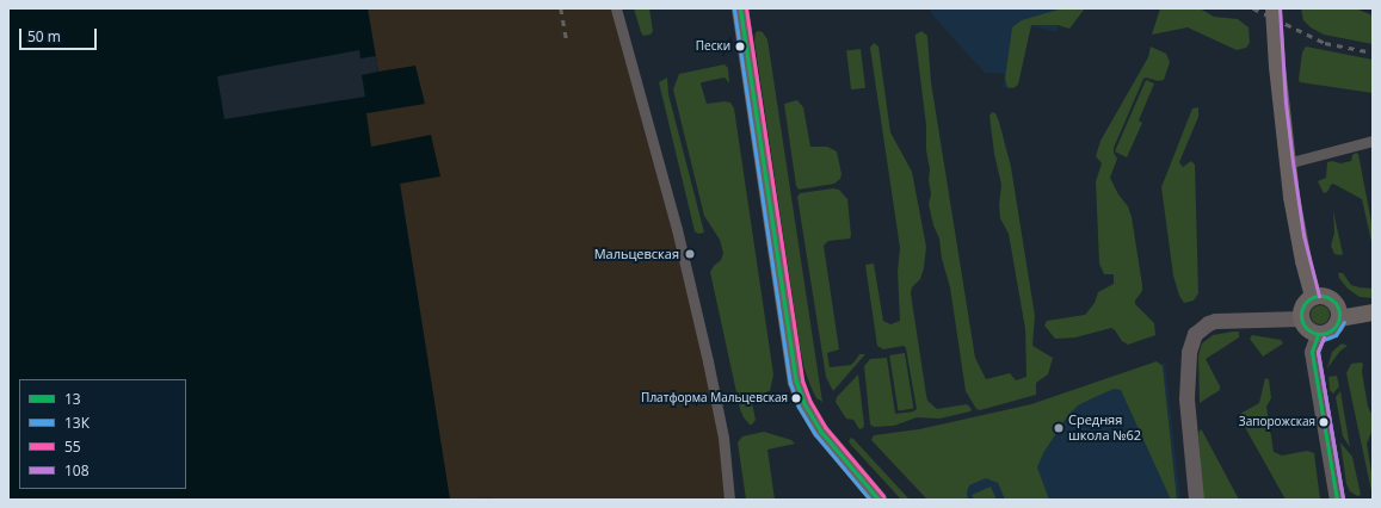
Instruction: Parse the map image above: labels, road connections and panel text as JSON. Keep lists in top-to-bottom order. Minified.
{"places":["Пески","Мальцевская","Платформа Мальцевская","Запорожская","Средняя школа №62"],"lines":["transit line 13","transit line 55","transit line 108","transit line 13К"],"legend":["13","13К","55","108"],"scale_bar":"50 m"}
